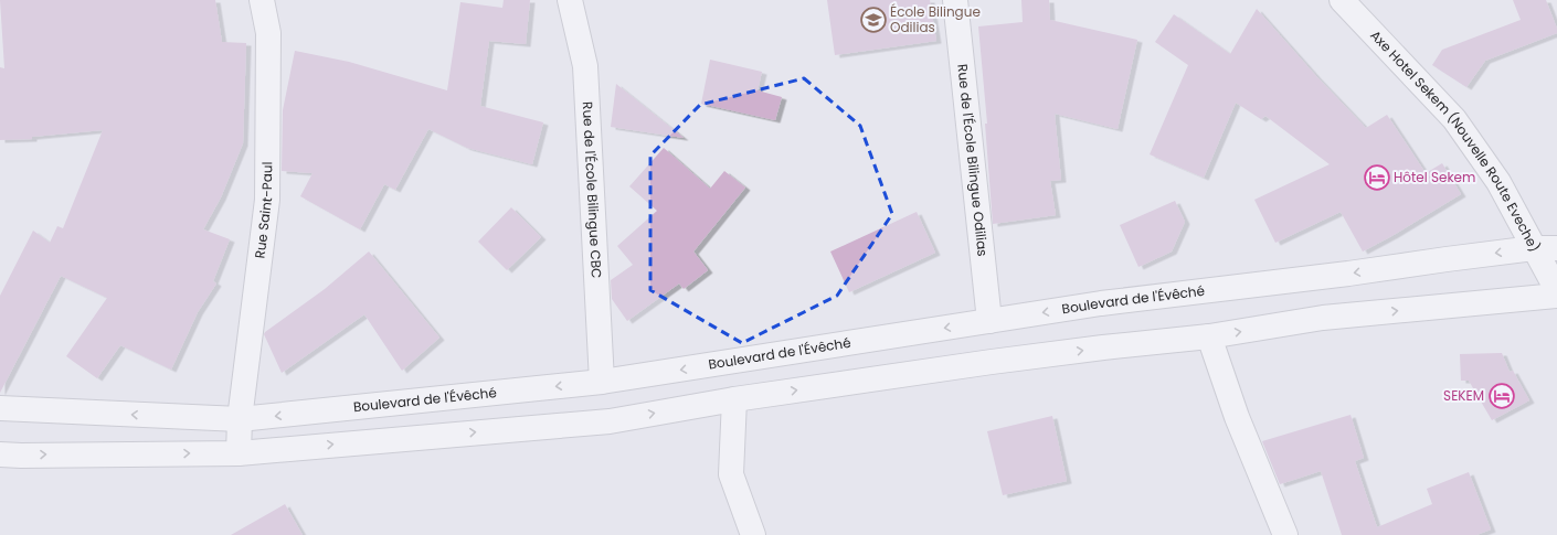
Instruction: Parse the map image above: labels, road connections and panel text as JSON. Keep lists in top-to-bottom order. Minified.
{"streets":{"main road":["Axe Hotel Sekem (Nouvelle Route Eveche)","Rue de l'École Bilingue Odilias","Rue de l'École Bilingue CBC","Rue Saint-Paul","Boulevard de l'Évêché"]},"crossings":[["Axe Hotel Sekem (Nouvelle Route Eveche)","Boulevard de l'Évêché"],["Rue de l'École Bilingue Odilias","Boulevard de l'Évêché"],["Rue de l'École Bilingue CBC","Boulevard de l'Évêché"],["Rue Saint-Paul","Boulevard de l'Évêché"]],"places":{"school or university":["École Bilingue Odilias"],"hotel":["Hôtel Sekem","SEKEM"]}}
